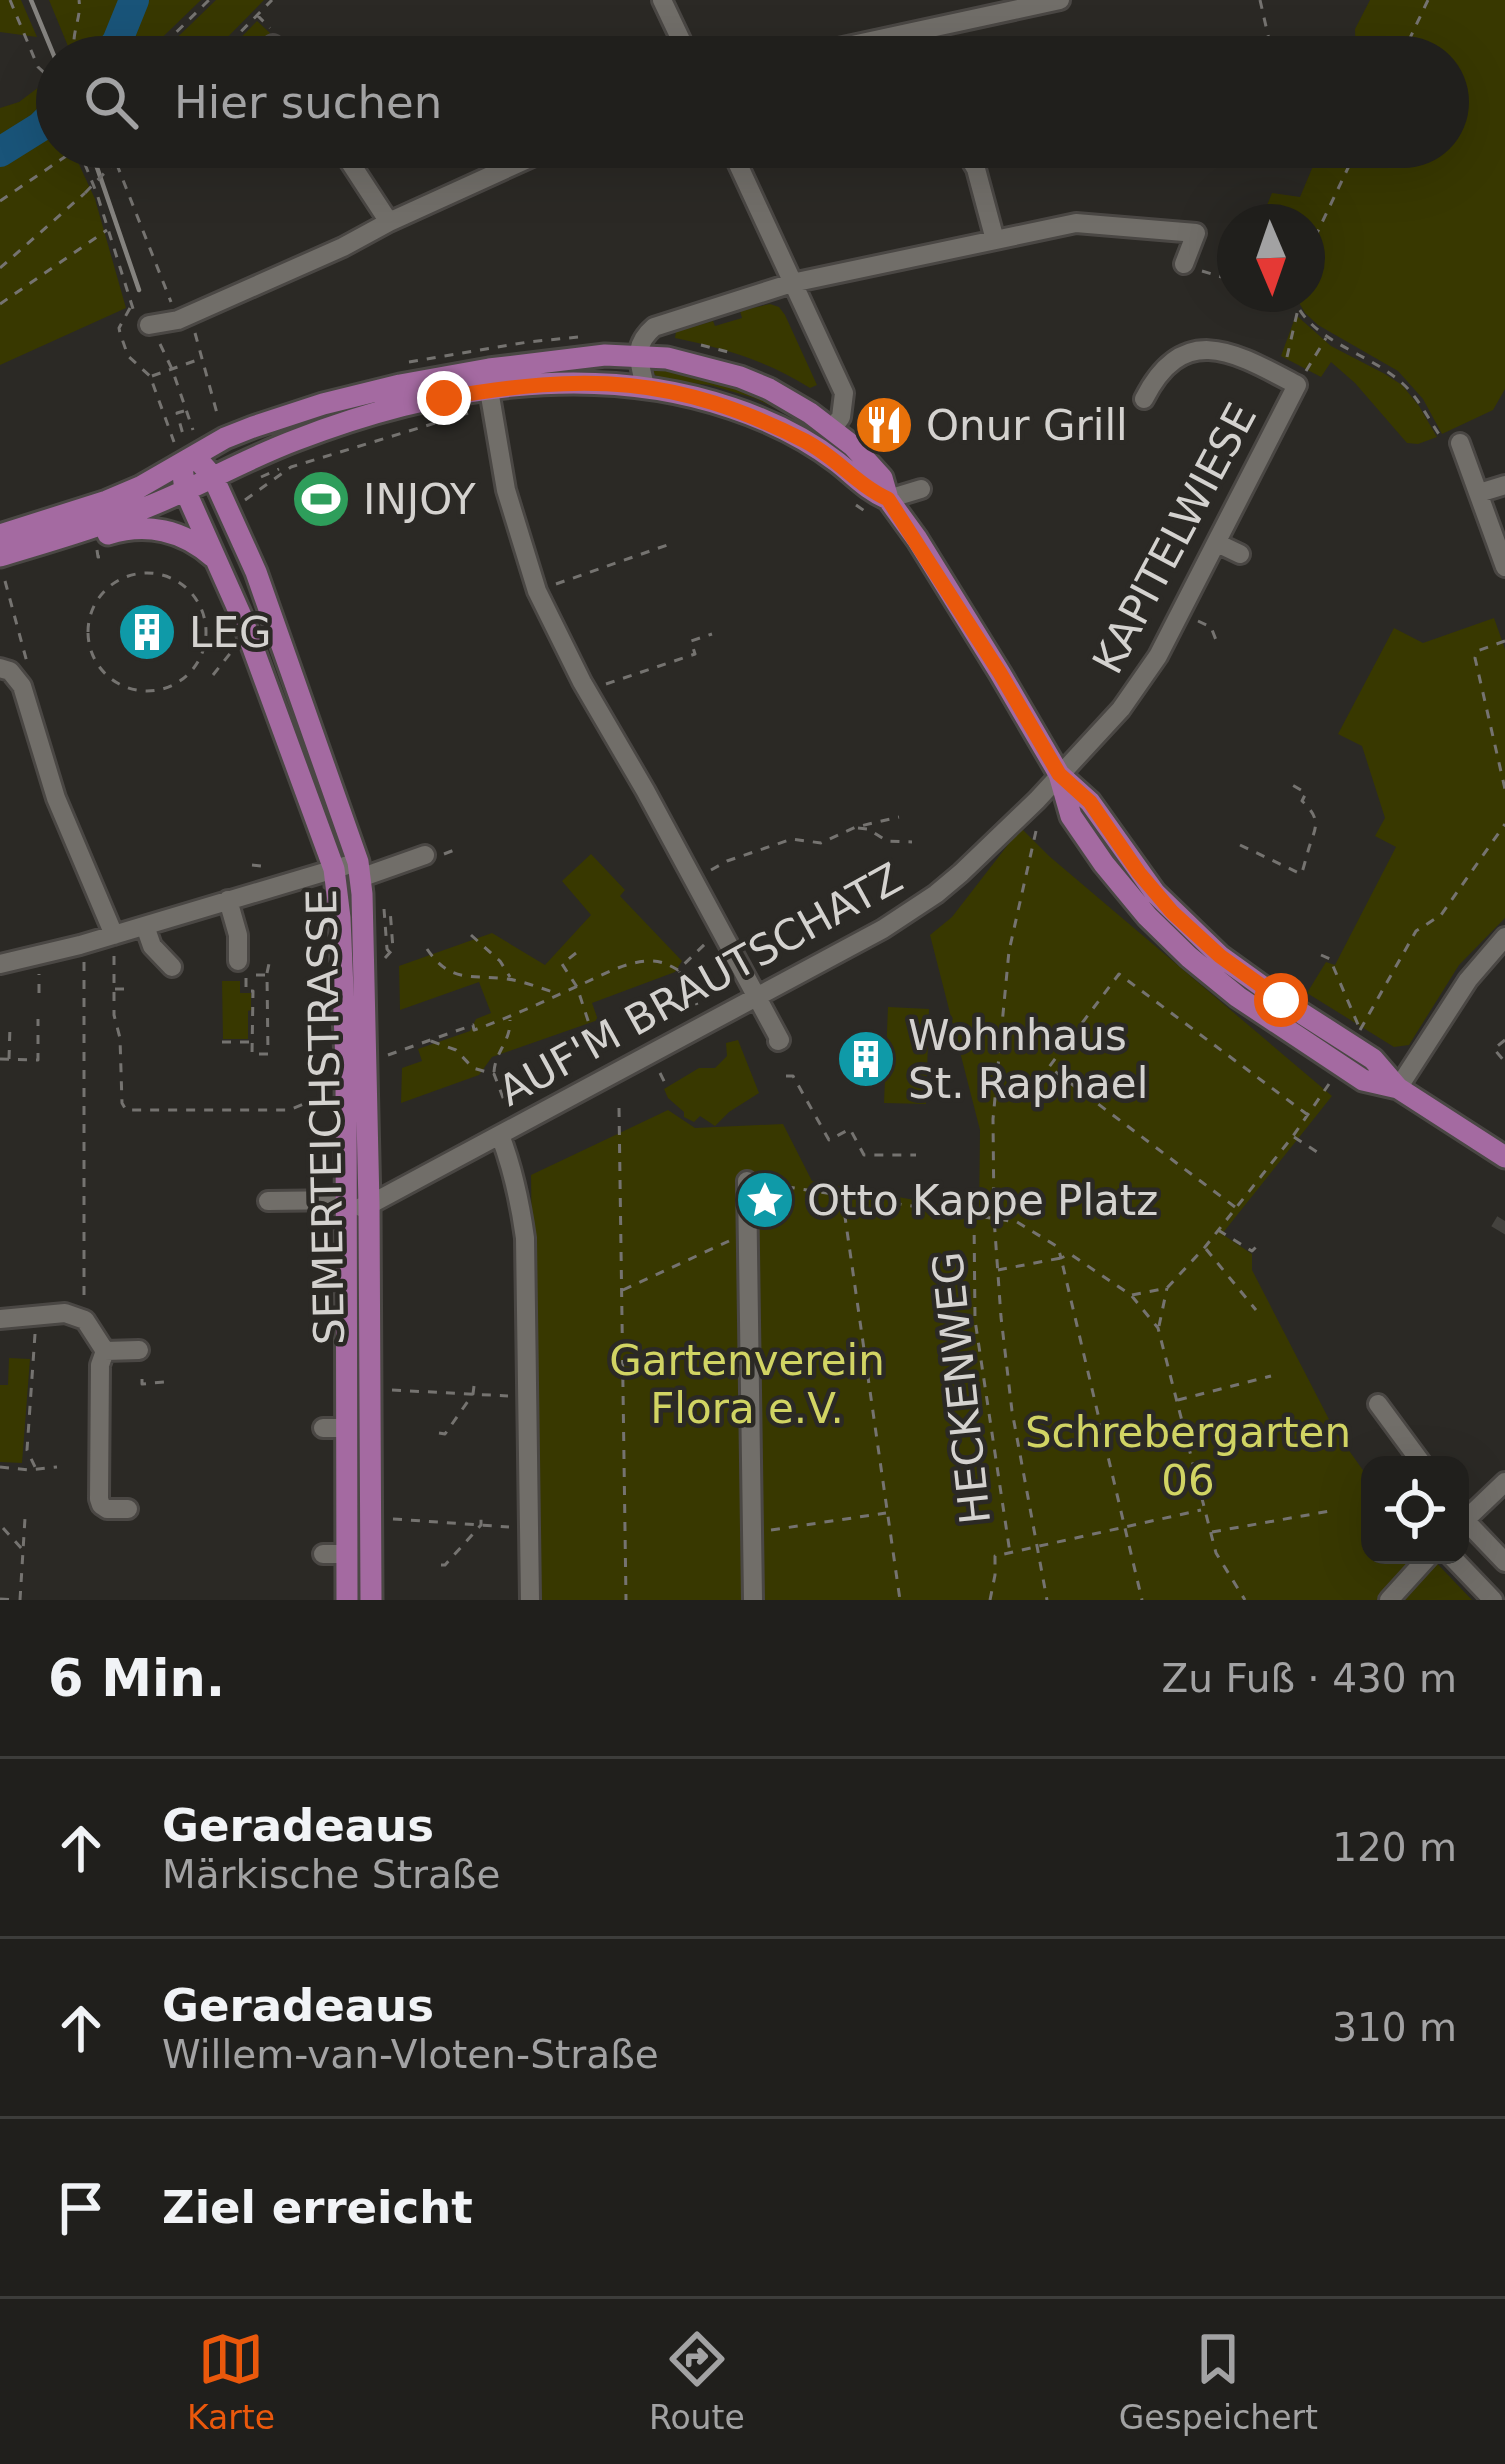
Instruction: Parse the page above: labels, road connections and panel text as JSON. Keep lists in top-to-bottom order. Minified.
{"streets":{"main road":["SEMERTEICHSTRASSE"],"street":["KAPITELWIESE","AUF'M BRAUTSCHATZ"],"path":["HECKENWEG"]},"crossings":[["KAPITELWIESE","AUF'M BRAUTSCHATZ"],["AUF'M BRAUTSCHATZ","SEMERTEICHSTRASSE"]],"parks":["Gartenverein Flora e.V.","Schrebergarten 06"],"places":{"restaurant":["Onur Grill"],"sports":["INJOY"],"building":["LEG","Wohnhaus St. Raphael"],"place":["Otto Kappe Platz"]},"north":"bottom","page":{"search":"Hier suchen","heading":["6 Min.","Zu Fuß · 430 m"],"list":[["Geradeaus","Märkische Straße","120 m"],["Geradeaus","Willem-van-Vloten-Straße","310 m"],"Ziel erreicht"],"nav":["Karte","Route","Gespeichert"]}}
